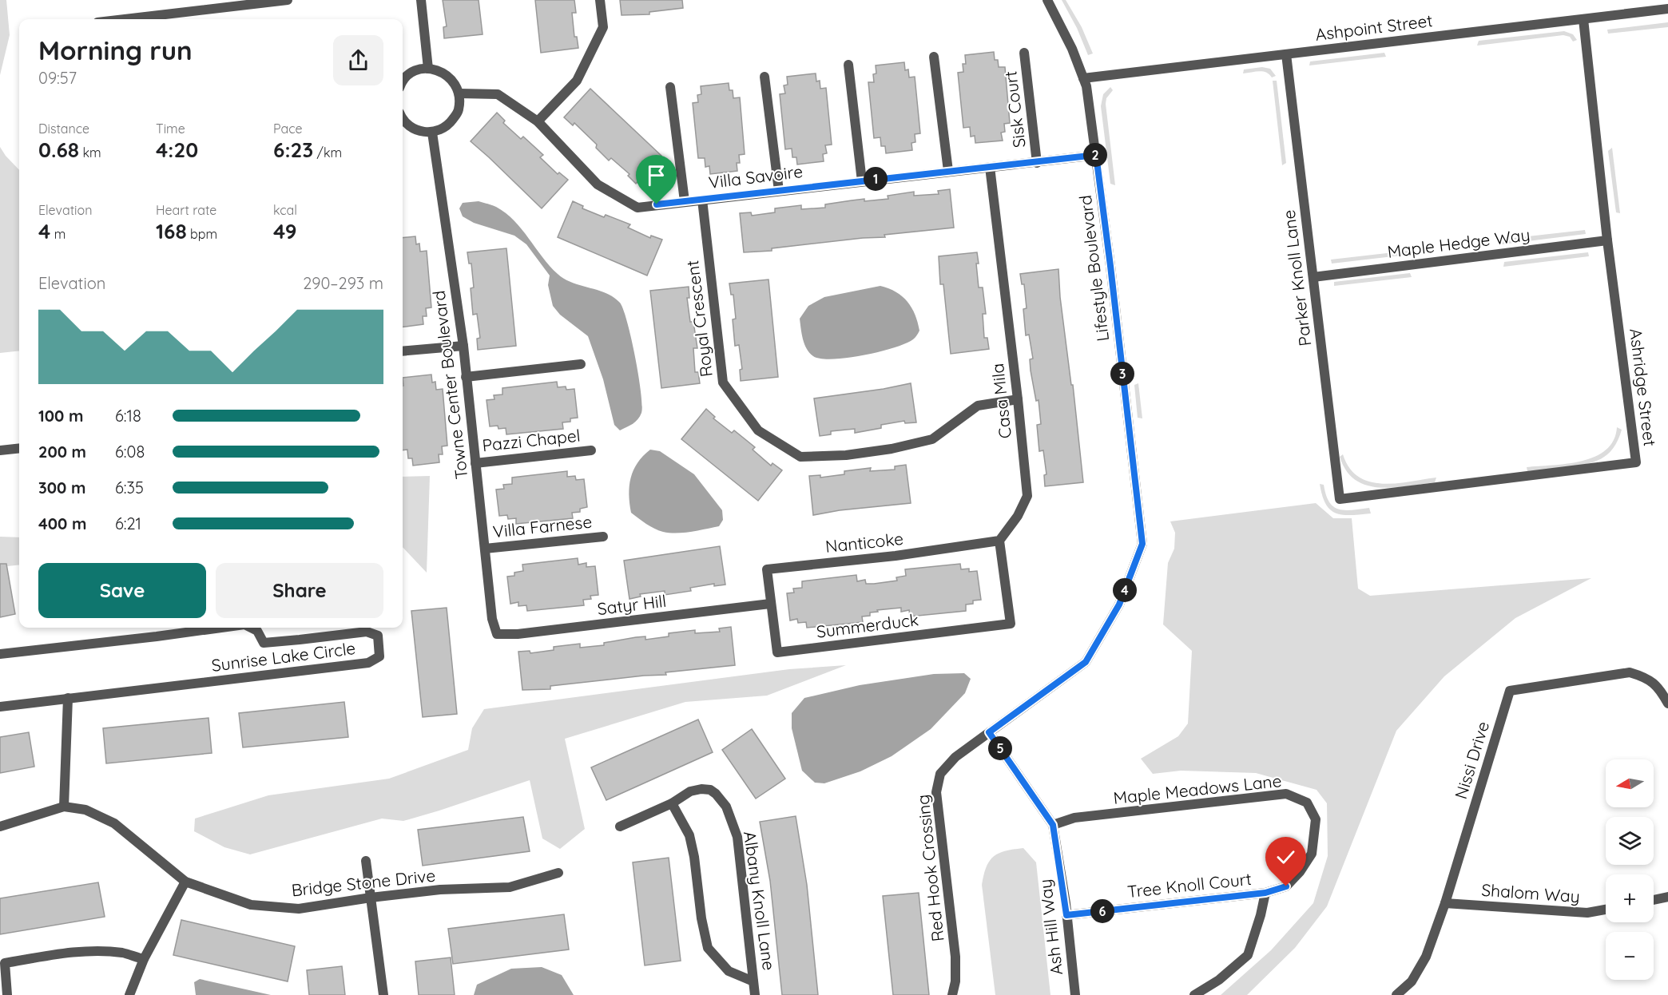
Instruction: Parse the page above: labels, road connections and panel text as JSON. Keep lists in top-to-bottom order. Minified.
{"streets":{"street":["Ashpoint Street","Sisk Court","Villa Savoire","Maple Hedge Way","Lifestyle Boulevard","Parker Knoll Lane","Royal Crescent","Towne Center Boulevard","Ashridge Street","Casa Mila","Pazzi Chapel","Villa Farnese","Nanticoke","Satyr Hill","Summerduck","Sunrise Lake Circle","Nissi Drive","Maple Meadows Lane","Red Hook Crossing","Bridge Stone Drive","Tree Knoll Court","Shalom Way","Albany Knoll Lane","Ash Hill Way"]},"crossings":[["Ashpoint Street","Lifestyle Boulevard"],["Ashpoint Street","Parker Knoll Lane"],["Ashpoint Street","Ashridge Street"],["Sisk Court","Villa Savoire"],["Villa Savoire","Lifestyle Boulevard"],["Villa Savoire","Royal Crescent"],["Villa Savoire","Casa Mila"],["Maple Hedge Way","Parker Knoll Lane"],["Maple Hedge Way","Ashridge Street"],["Lifestyle Boulevard","Red Hook Crossing"],["Lifestyle Boulevard","Ash Hill Way"],["Parker Knoll Lane","Ashridge Street"],["Royal Crescent","Casa Mila"],["Towne Center Boulevard","Pazzi Chapel"],["Towne Center Boulevard","Villa Farnese"],["Towne Center Boulevard","Satyr Hill"],["Casa Mila","Nanticoke"],["Casa Mila","Summerduck"],["Nanticoke","Satyr Hill"],["Nanticoke","Summerduck"],["Satyr Hill","Summerduck"],["Nissi Drive","Shalom Way"],["Maple Meadows Lane","Tree Knoll Court"],["Maple Meadows Lane","Ash Hill Way"],["Red Hook Crossing","Ash Hill Way"],["Tree Knoll Court","Ash Hill Way"]],"north":"left","page":{"heading":["Morning run","09:57"],"stats":[["Distance","0.68 km"],["Time","4:20"],["Pace","6:23 /km"],["Elevation","4 m"],["Heart rate","168 bpm"],["kcal","49"]],"pins":["2","1","3","4","5","6"],"chart":["Elevation","290–293 m"],"list":[{"name":"100 m","note":"6:18"},{"name":"200 m","note":"6:08"},{"name":"300 m","note":"6:35"},{"name":"400 m","note":"6:21"}],"buttons":["Save","Share"],"map_buttons":["+","−"]}}
